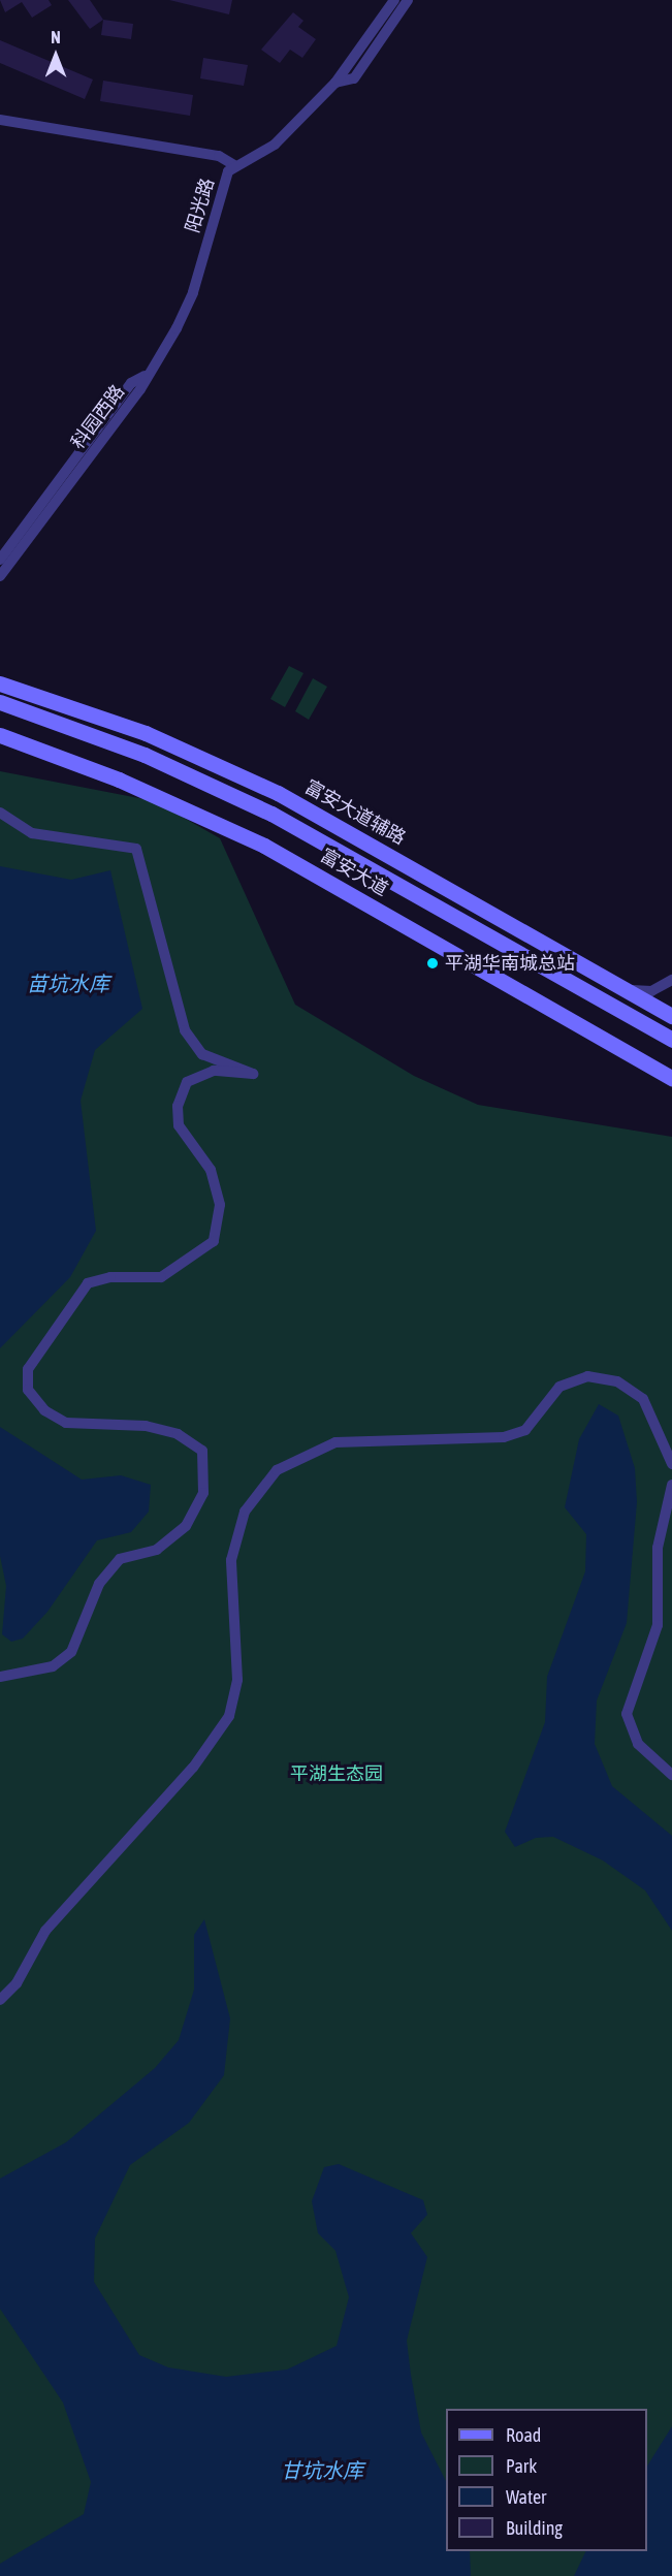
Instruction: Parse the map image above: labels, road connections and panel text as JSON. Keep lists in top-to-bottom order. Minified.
{"streets":{"main road":["富安大道辅路","富安大道"],"street":["阳光路","科园西路"]},"crossings":[["阳光路","科园西路"]],"water":["苗坑水库","甘坑水库"],"parks":["平湖生态园"],"places":["平湖华南城总站"],"legend":["Road","Park","Water","Building"],"north":"top"}
